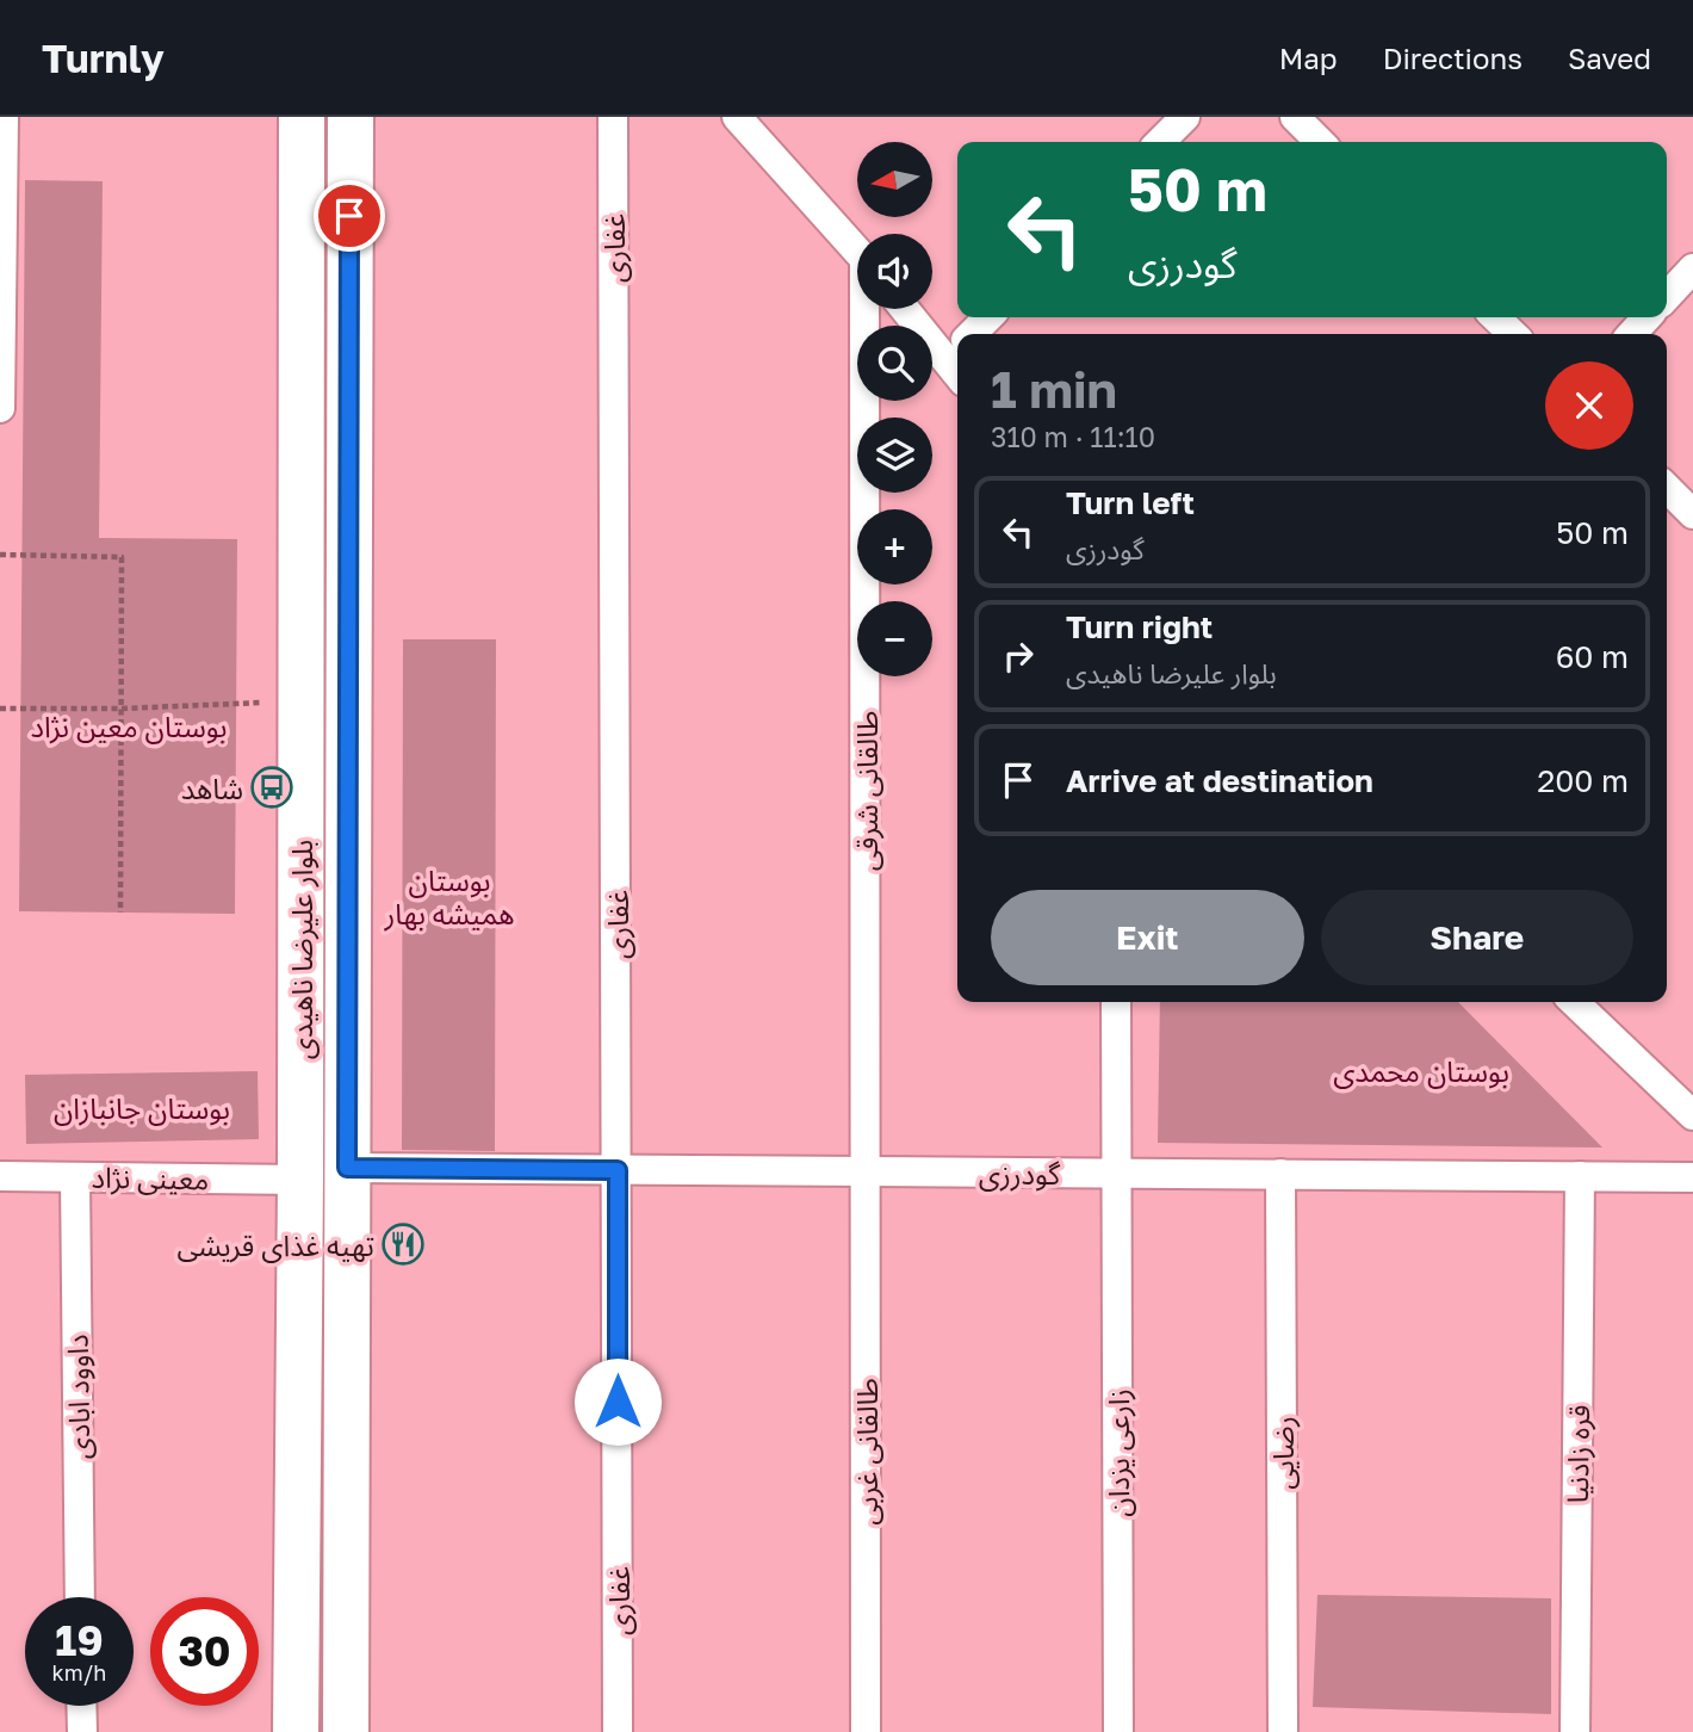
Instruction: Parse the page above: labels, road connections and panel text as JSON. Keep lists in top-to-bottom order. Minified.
{"streets":{"main road":["بلوار علیرضا ناهیدی"],"street":["غفاری","طالقانی شرقی","گودرزی","معینی نژاد","داوود ابادی","طالقانی غربی","زارعی یزدان","رضایی","قره زادنیا"]},"crossings":[["غفاری","گودرزی"],["طالقانی شرقی","گودرزی"],["طالقانی شرقی","طالقانی غربی"],["بلوار علیرضا ناهیدی","گودرزی"],["بلوار علیرضا ناهیدی","معینی نژاد"],["گودرزی","طالقانی غربی"],["گودرزی","زارعی یزدان"],["گودرزی","رضایی"],["گودرزی","قره زادنیا"],["معینی نژاد","داوود ابادی"]],"parks":["بوستان معین نژاد","بوستان همیشه بهار","بوستان محمدی","بوستان جانبازان"],"places":{"bus stop":["شاهد"],"restaurant":["تهیه غذای قریشی"]},"north":"left","page":{"header":"Turnly","nav":["Map","Directions","Saved"],"map_buttons":["+","−"],"turn":["50 m","گودرزی"],"heading":["1 min","310 m · 11:10"],"list":[{"name":"Turn left","note":"گودرزی","value":"50 m"},{"name":"Turn right","note":"بلوار علیرضا ناهیدی","value":"60 m"},{"name":"Arrive at destination","value":"200 m"}],"buttons":["Exit","Share"],"speed":"19 km/h","limit":"30"}}
